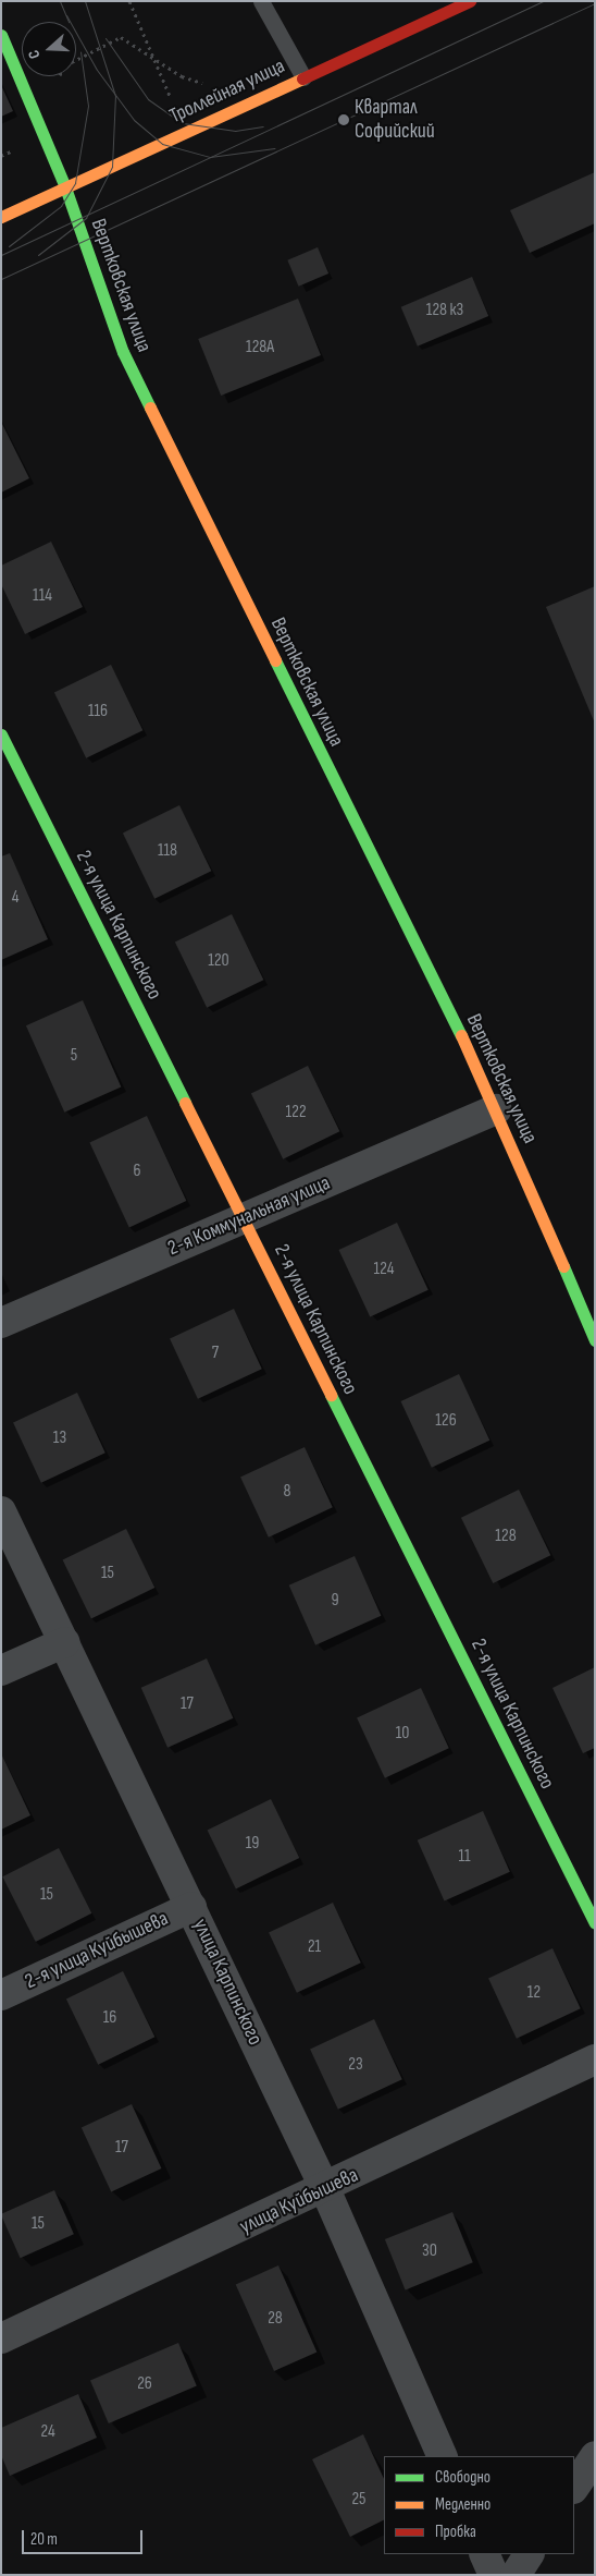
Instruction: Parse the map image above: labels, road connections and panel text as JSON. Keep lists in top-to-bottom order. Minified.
{"streets":{"street":["Троллейная улица","Вертковская улица","2-я улица Карпинского","2-я Коммунальная улица","2-я улица Куйбышева","улица Карпинского","улица Куйбышева"]},"crossings":[["Троллейная улица","Вертковская улица"],["Вертковская улица","2-я Коммунальная улица"],["2-я улица Карпинского","2-я Коммунальная улица"],["2-я улица Куйбышева","улица Карпинского"],["улица Карпинского","улица Куйбышева"]],"places":["Квартал Софийский"],"house_numbers":["128 к3","128А","114","116","118","4","120","5","122","6","124","7","126","13","8","128","15","9","17","10","19","11","15","21","12","16","23","17","15","30","28","26","24","25"],"legend":["Свободно","Медленно","Пробка"],"scale_bar":"20 m","north":"left"}
